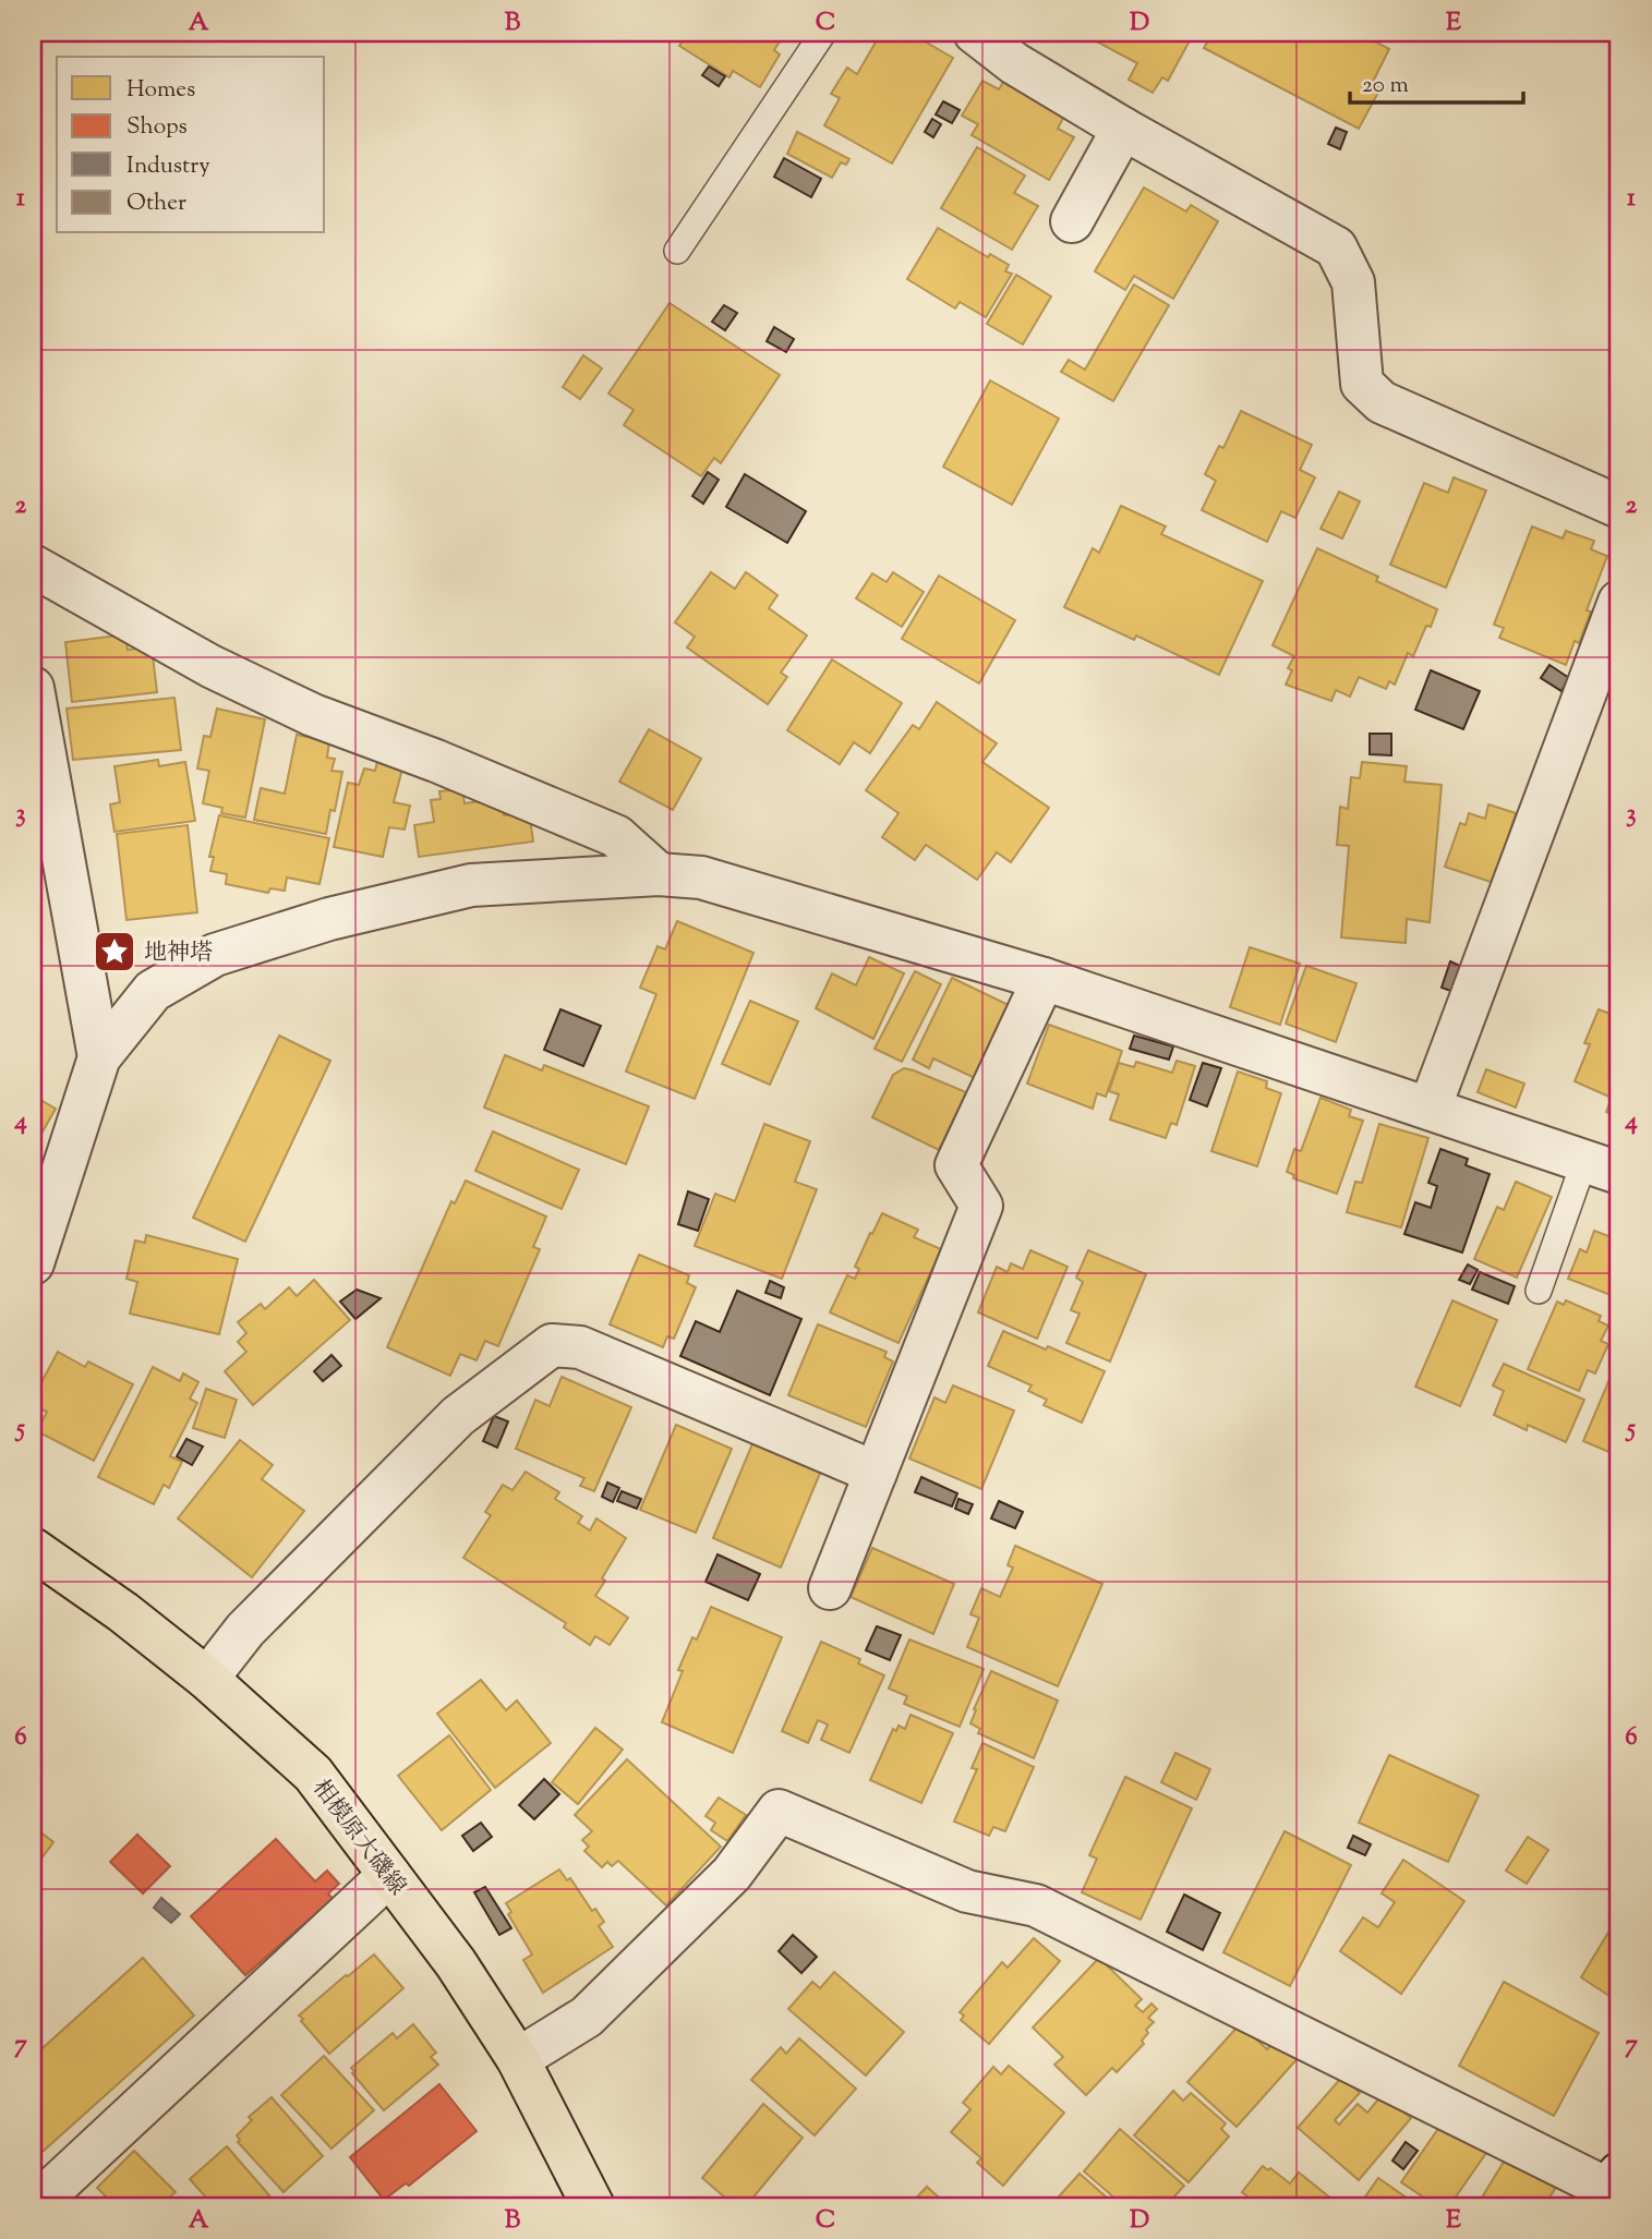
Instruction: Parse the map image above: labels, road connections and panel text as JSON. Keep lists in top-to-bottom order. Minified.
{"streets":{"main road":["相模原大磯線"]},"places":{"place":["地神塔"]},"legend":["Homes","Shops","Industry","Other"],"scale_bar":"20 m","grid":{"columns":["A","B","C","D","E"],"rows":["1","2","3","4","5","6","7"]}}
